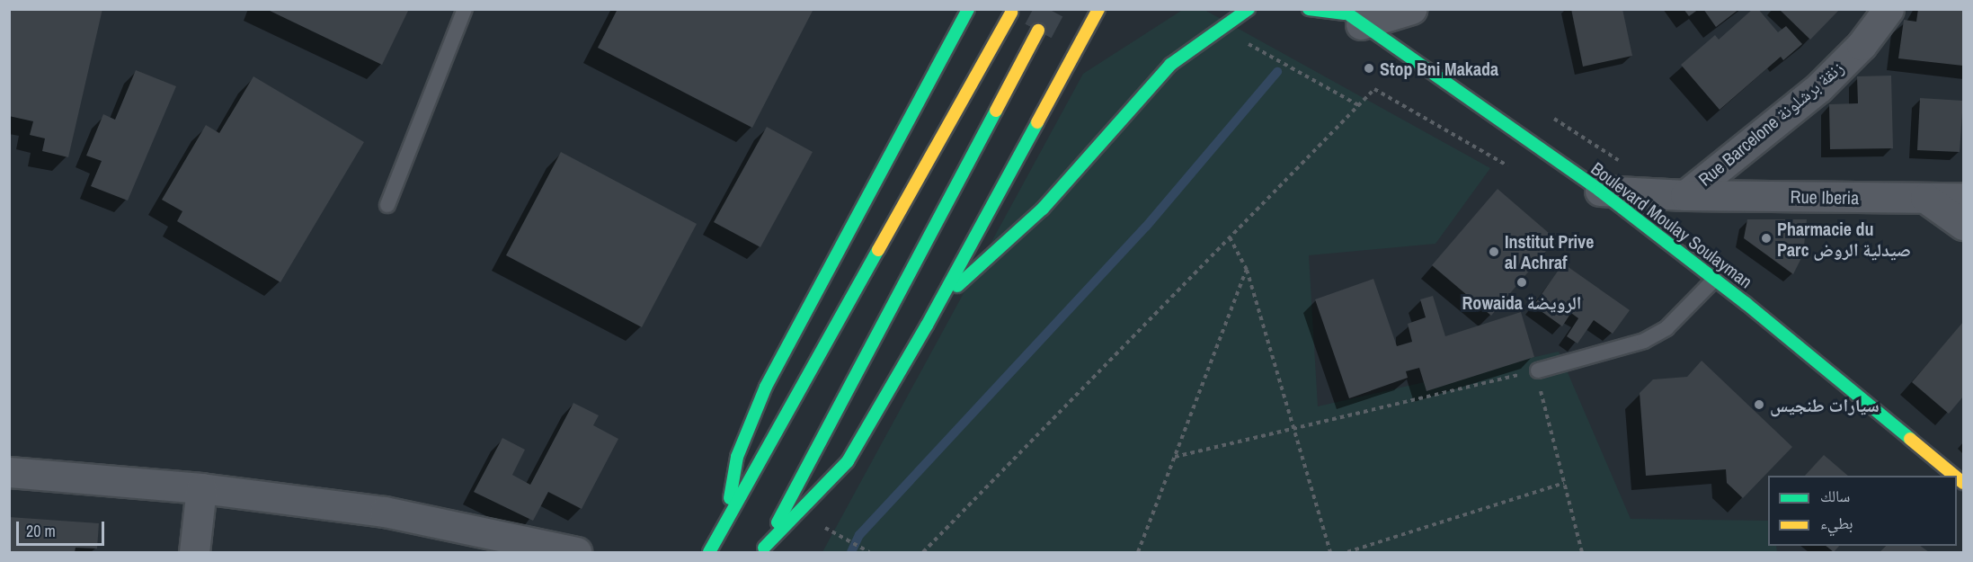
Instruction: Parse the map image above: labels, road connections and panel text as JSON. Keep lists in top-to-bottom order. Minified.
{"streets":{"main road":["Boulevard Moulay Soulayman"],"street":["Rue Barcelone زنقة برشلونة","Rue Iberia"]},"crossings":[["Rue Barcelone زنقة برشلونة","Rue Iberia"],["Rue Barcelone زنقة برشلونة","Boulevard Moulay Soulayman"]],"places":["Stop Bni Makada","Pharmacie du Parc صيدلية الروض","Institut Prive al Achraf","Rowaida الرويضة","سيارات طنجيس"],"legend":["سالك","بطيء"],"scale_bar":"20 m"}
